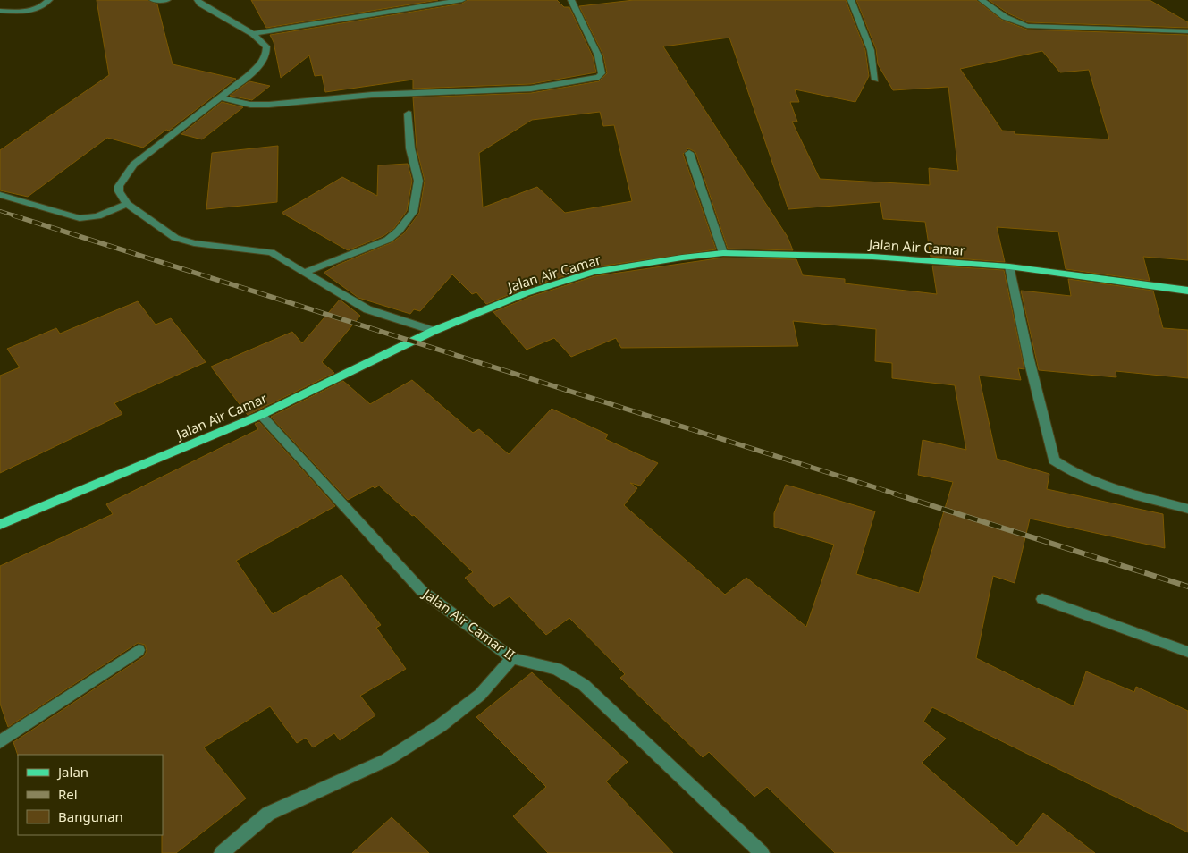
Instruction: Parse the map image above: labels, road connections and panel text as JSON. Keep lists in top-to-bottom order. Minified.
{"streets":{"main road":["Jalan Air Camar"],"street":["Jalan Air Camar II"]},"crossings":[["Jalan Air Camar","Jalan Air Camar II"]],"legend":["Jalan","Rel","Bangunan"]}
